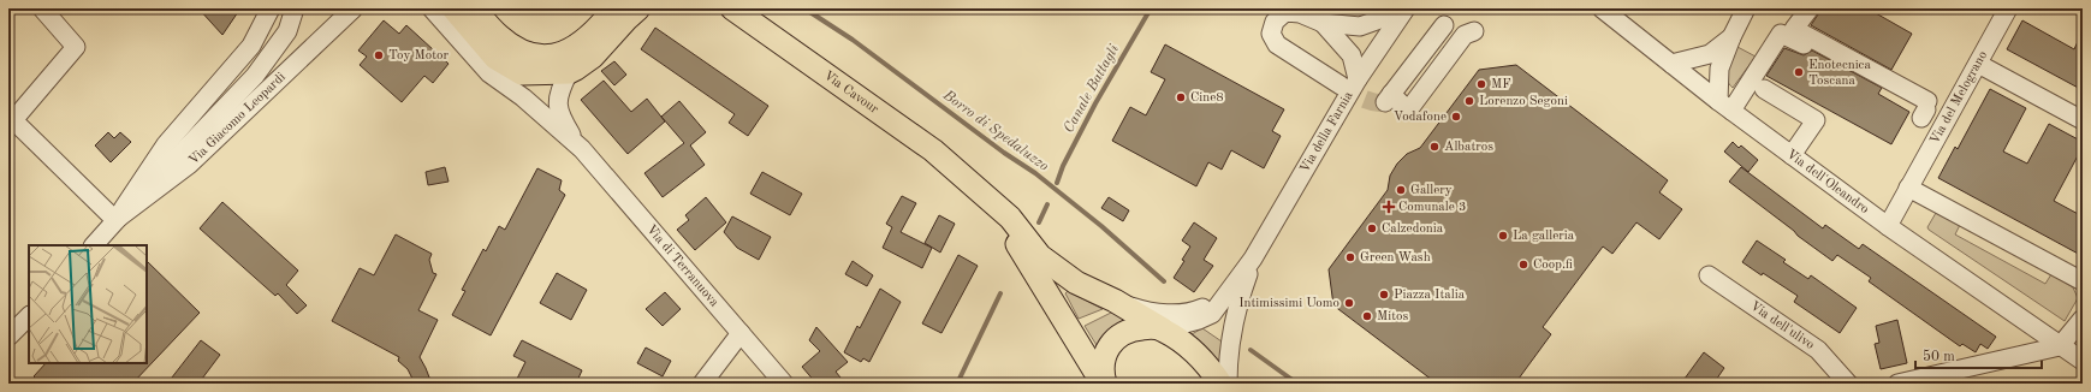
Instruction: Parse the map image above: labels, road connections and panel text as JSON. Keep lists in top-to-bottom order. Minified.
{"streets":{"main road":["Via Cavour"],"street":["Via del Melograno","Via Giacomo Leopardi","Via della Farnia","Via dell'Oleandro","Via di Terranuova","Via dell'ulivo"]},"crossings":[["Via Cavour","Via della Farnia"],["Via del Melograno","Via dell'Oleandro"]],"water":["Canale Battagli","Borro di Spedaluzzo"],"places":{"other":["Toy Motor","Enotecnica Toscana","MF","Cine8","Lorenzo Segoni","Vodafone","Albatros","Gallery","Calzedonia","La galleria","Green Wash","Coop.fi","Piazza Italia","Intimissimi Uomo","Mitos"],"health":["Comunale 3"]},"scale_bar":"50 m"}
